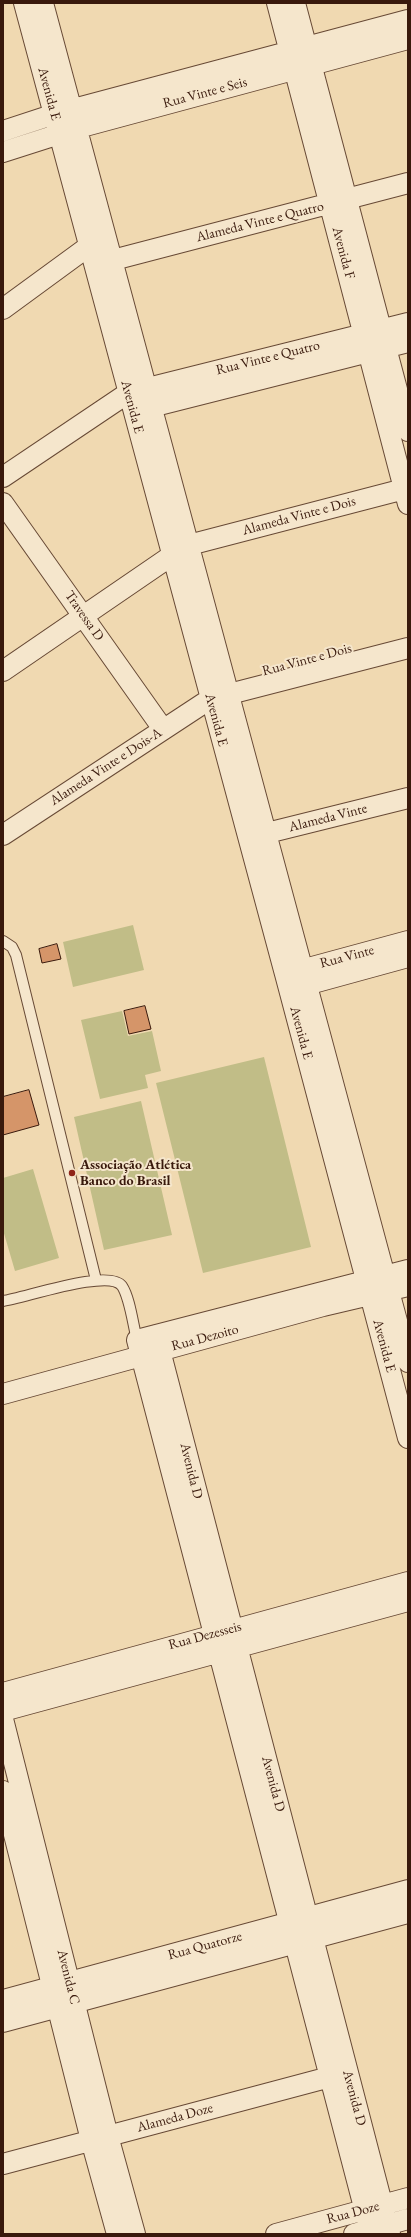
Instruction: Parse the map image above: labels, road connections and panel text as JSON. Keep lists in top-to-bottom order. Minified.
{"streets":{"street":["Rua Vinte e Seis","Avenida E","Alameda Vinte e Quatro","Avenida F","Rua Vinte e Quatro","Alameda Vinte e Dois","Travessa D","Rua Vinte e Dois","Alameda Vinte e Dois-A","Alameda Vinte","Rua Vinte","Rua Dezoito","Avenida D","Rua Dezesseis","Rua Quatorze","Avenida C","Alameda Doze","Rua Doze"]},"crossings":[["Rua Vinte e Seis","Avenida E"],["Rua Vinte e Seis","Avenida F"],["Avenida E","Alameda Vinte e Quatro"],["Avenida E","Rua Vinte e Quatro"],["Avenida E","Alameda Vinte e Dois"],["Avenida E","Rua Vinte e Dois"],["Avenida E","Alameda Vinte e Dois-A"],["Avenida E","Alameda Vinte"],["Avenida E","Rua Vinte"],["Avenida E","Rua Dezoito"],["Alameda Vinte e Quatro","Avenida F"],["Avenida F","Rua Vinte e Quatro"],["Avenida F","Alameda Vinte e Dois"],["Travessa D","Alameda Vinte e Dois-A"],["Rua Vinte e Dois","Alameda Vinte e Dois-A"],["Rua Dezoito","Avenida D"],["Avenida D","Rua Dezesseis"],["Avenida D","Rua Quatorze"],["Avenida D","Alameda Doze"],["Avenida D","Rua Doze"],["Rua Quatorze","Avenida C"],["Avenida C","Alameda Doze"]],"places":["Associação Atlética Banco do Brasil"]}
